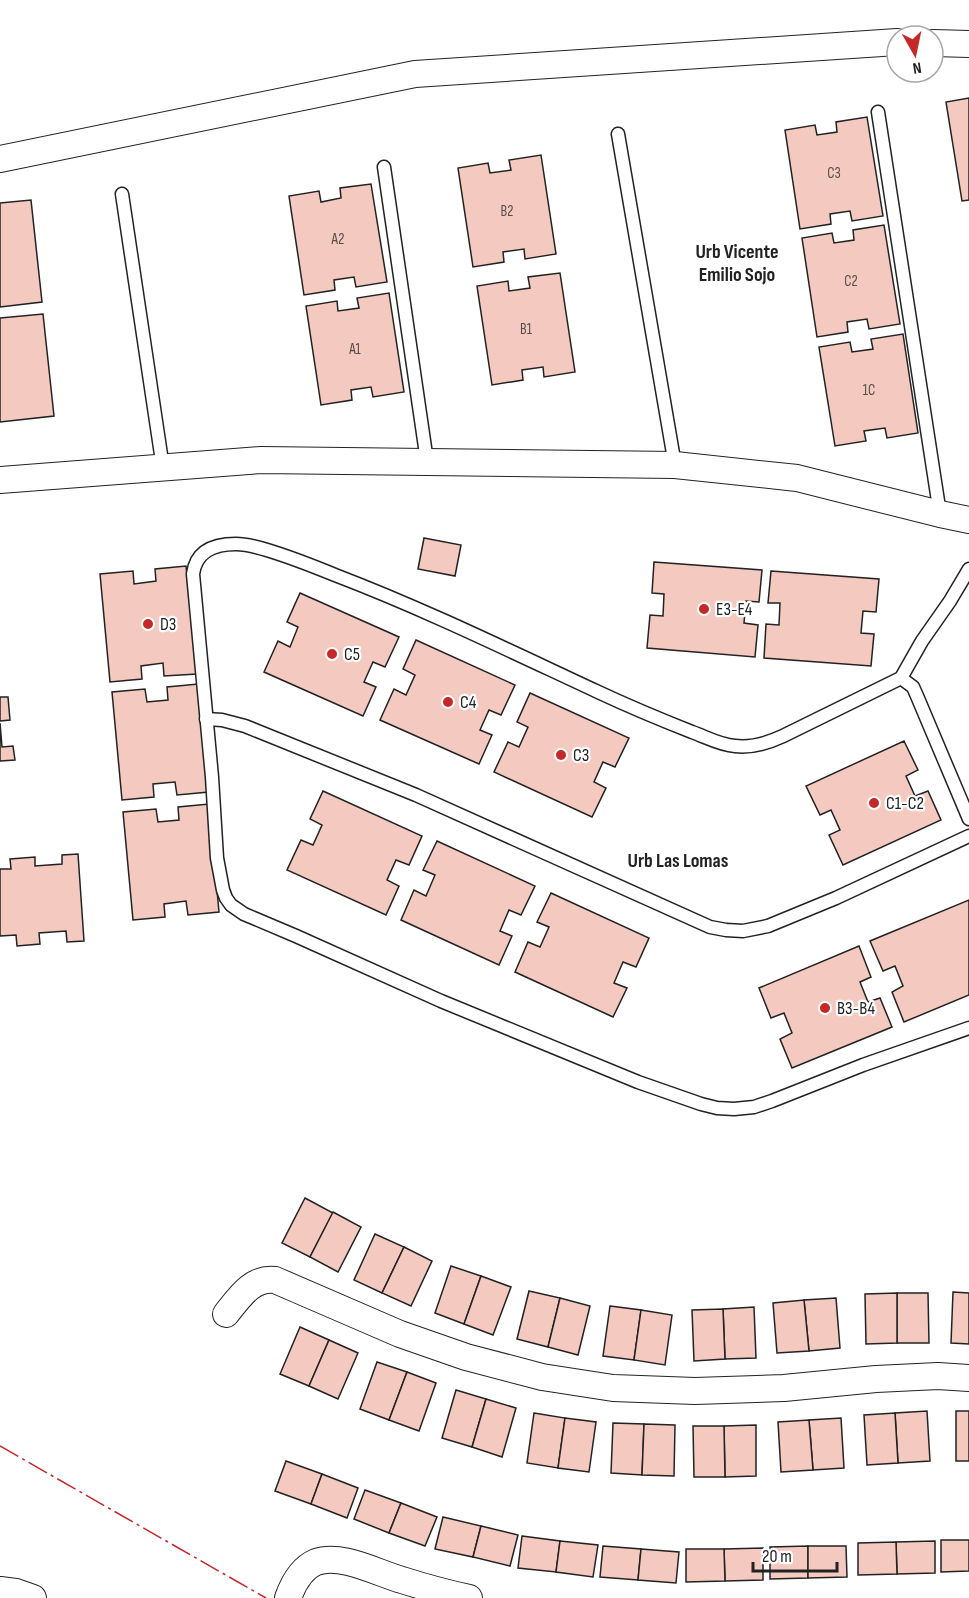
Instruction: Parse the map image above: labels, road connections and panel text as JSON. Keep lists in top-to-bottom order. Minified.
{"districts":["Urb Vicente Emilio Sojo","Urb Las Lomas"],"places":["E3-E4","D3","C5","C4","C3","C1-C2","B3-B4"],"house_numbers":["C3","B2","A2","C2","B1","A1","1C"],"scale_bar":"20 m","north":"bottom"}
